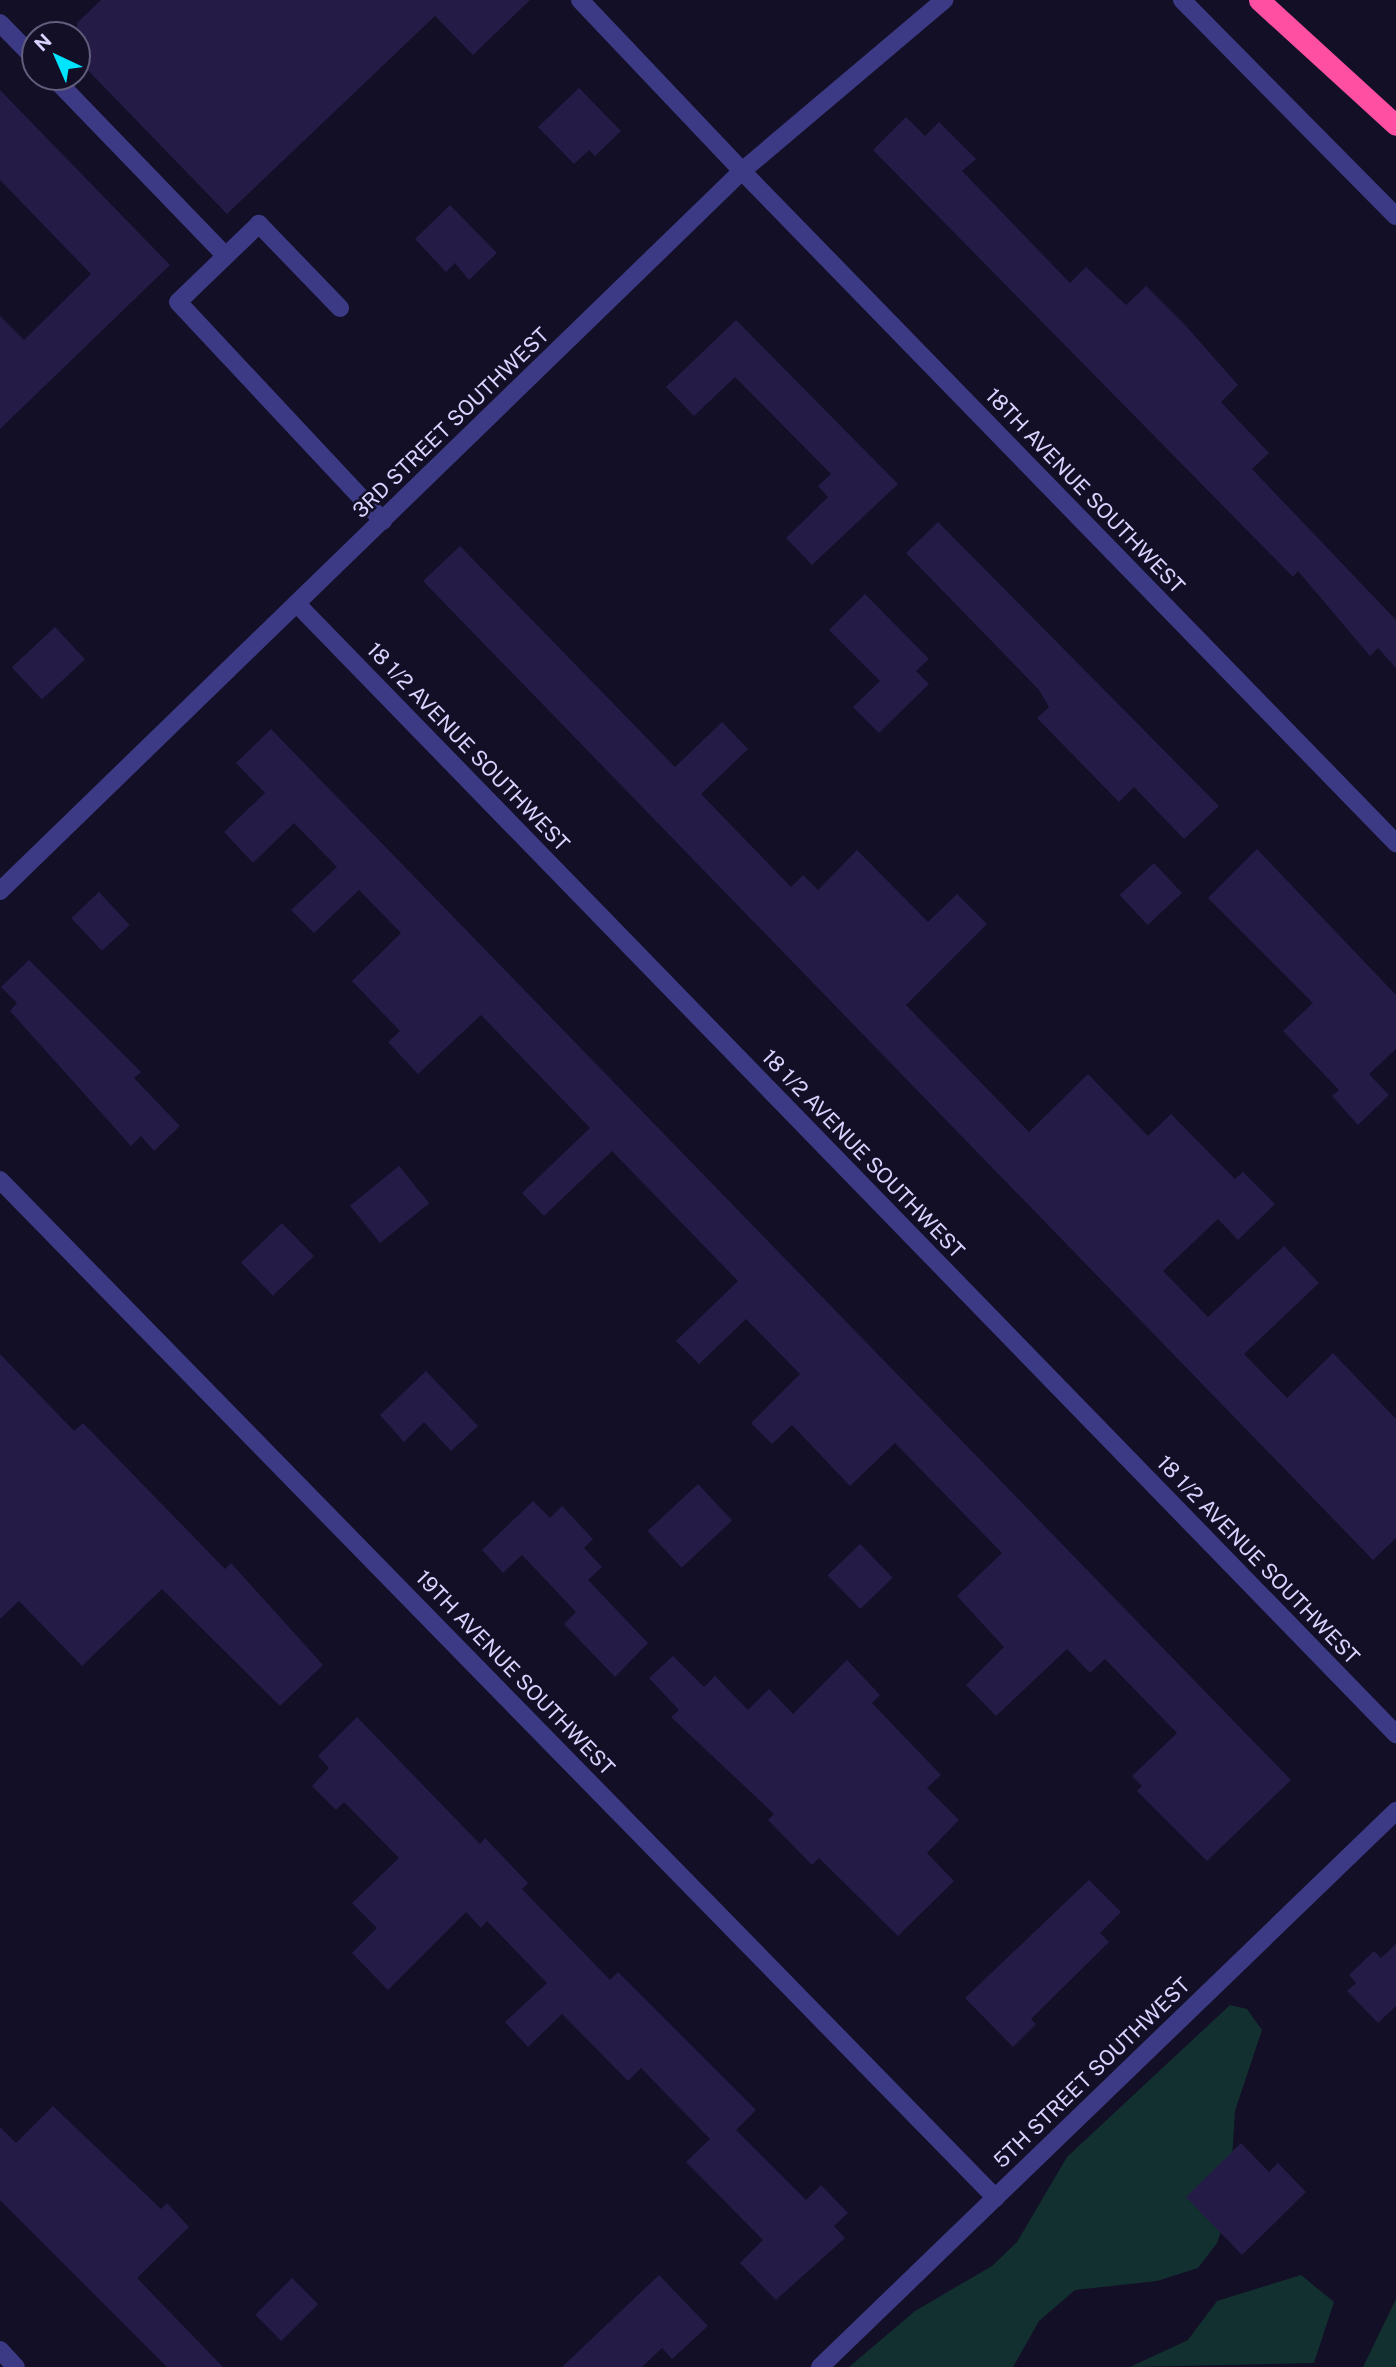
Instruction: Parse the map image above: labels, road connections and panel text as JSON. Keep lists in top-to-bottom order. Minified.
{"streets":{"street":["3RD STREET SOUTHWEST","18TH AVENUE SOUTHWEST","18 1/2 AVENUE SOUTHWEST","19TH AVENUE SOUTHWEST","5TH STREET SOUTHWEST"]},"crossings":[["3RD STREET SOUTHWEST","18TH AVENUE SOUTHWEST"],["3RD STREET SOUTHWEST","18 1/2 AVENUE SOUTHWEST"],["19TH AVENUE SOUTHWEST","5TH STREET SOUTHWEST"]],"north":"top left"}
